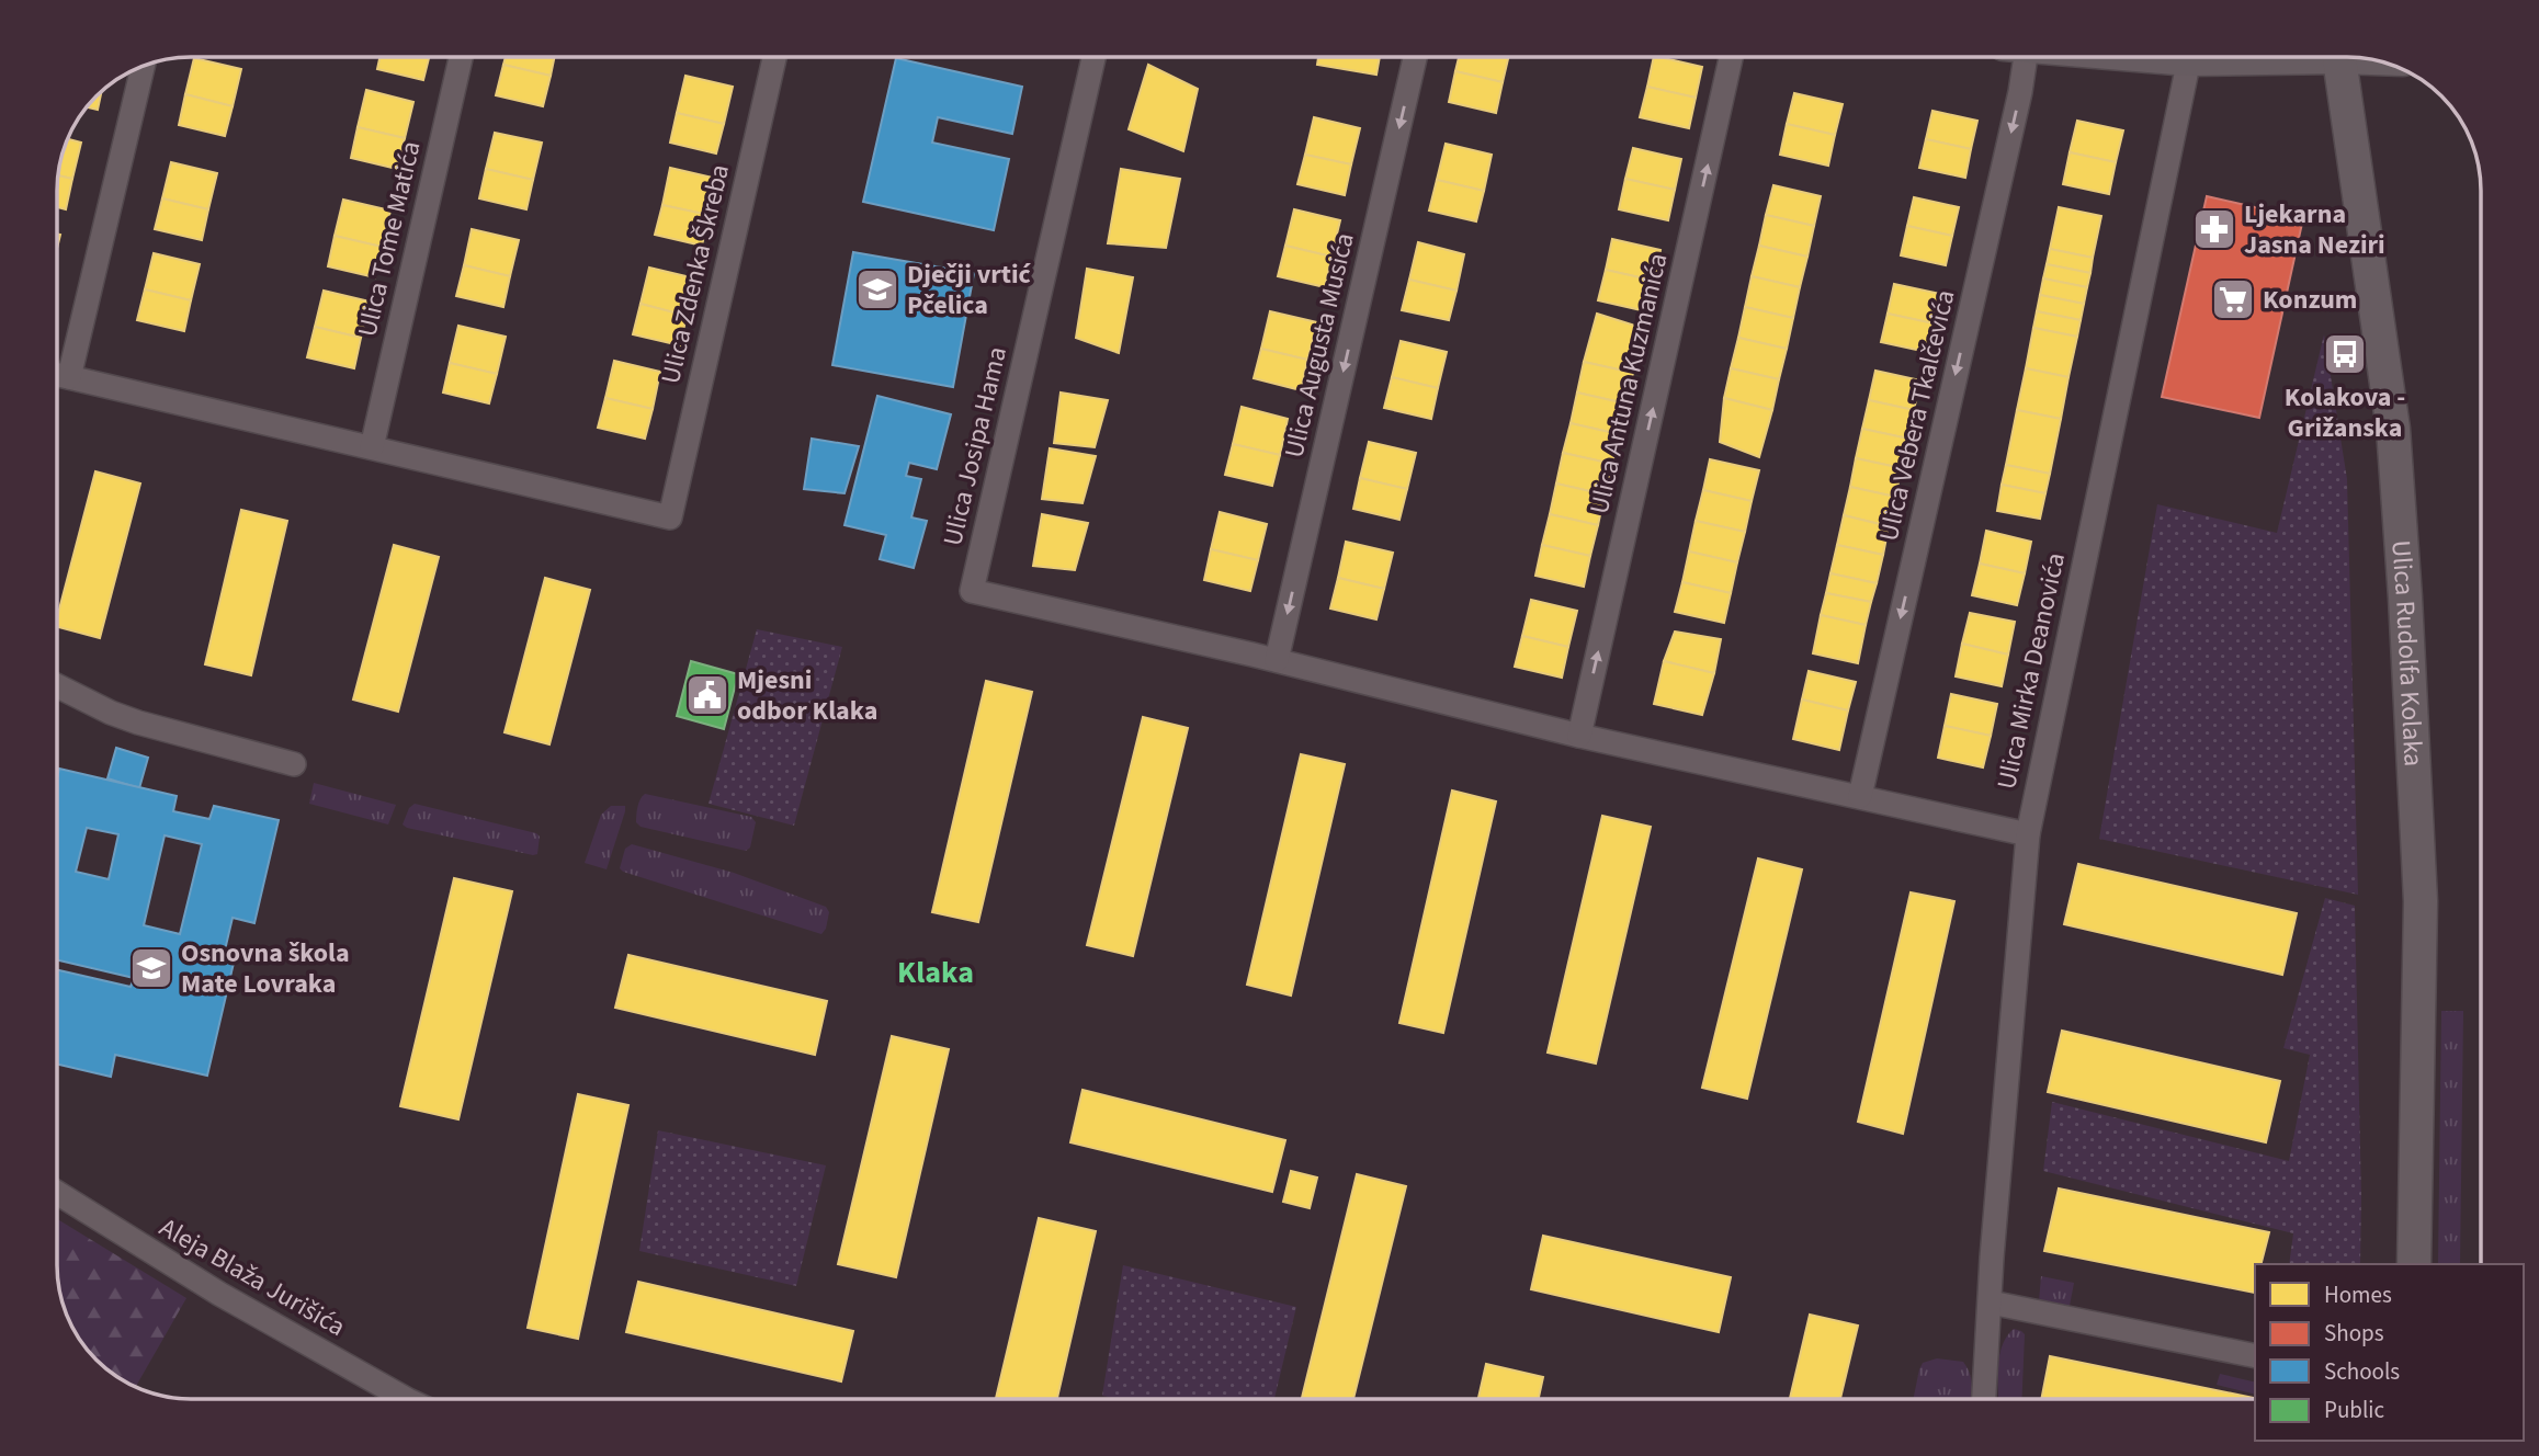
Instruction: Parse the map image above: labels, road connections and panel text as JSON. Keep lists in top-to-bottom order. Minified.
{"streets":{"main road":["Ulica Rudolfa Kolaka"],"street":["Ulica Tome Matića","Ulica Zdenka Škreba","Ulica Augusta Musića","Ulica Antuna Kuzmanića","Ulica Vebera Tkalčevića","Ulica Josipa Hama","Ulica Mirka Deanovića","Aleja Blaža Jurišića"]},"crossings":[["Ulica Tome Matića","Ulica Zdenka Škreba"],["Ulica Augusta Musića","Ulica Josipa Hama"]],"one_way":["Ulica Augusta Musića","Ulica Antuna Kuzmanića","Ulica Vebera Tkalčevića"],"districts":["Klaka"],"places":{"pharmacy":["Ljekarna Jasna Neziri"],"school or university":["Dječji vrtić Pčelica","Osnovna škola Mate Lovraka"],"supermarket":["Konzum"],"bus stop":["Kolakova - Grižanska"],"public building":["Mjesni odbor Klaka"]},"legend":["Homes","Shops","Schools","Public"]}
